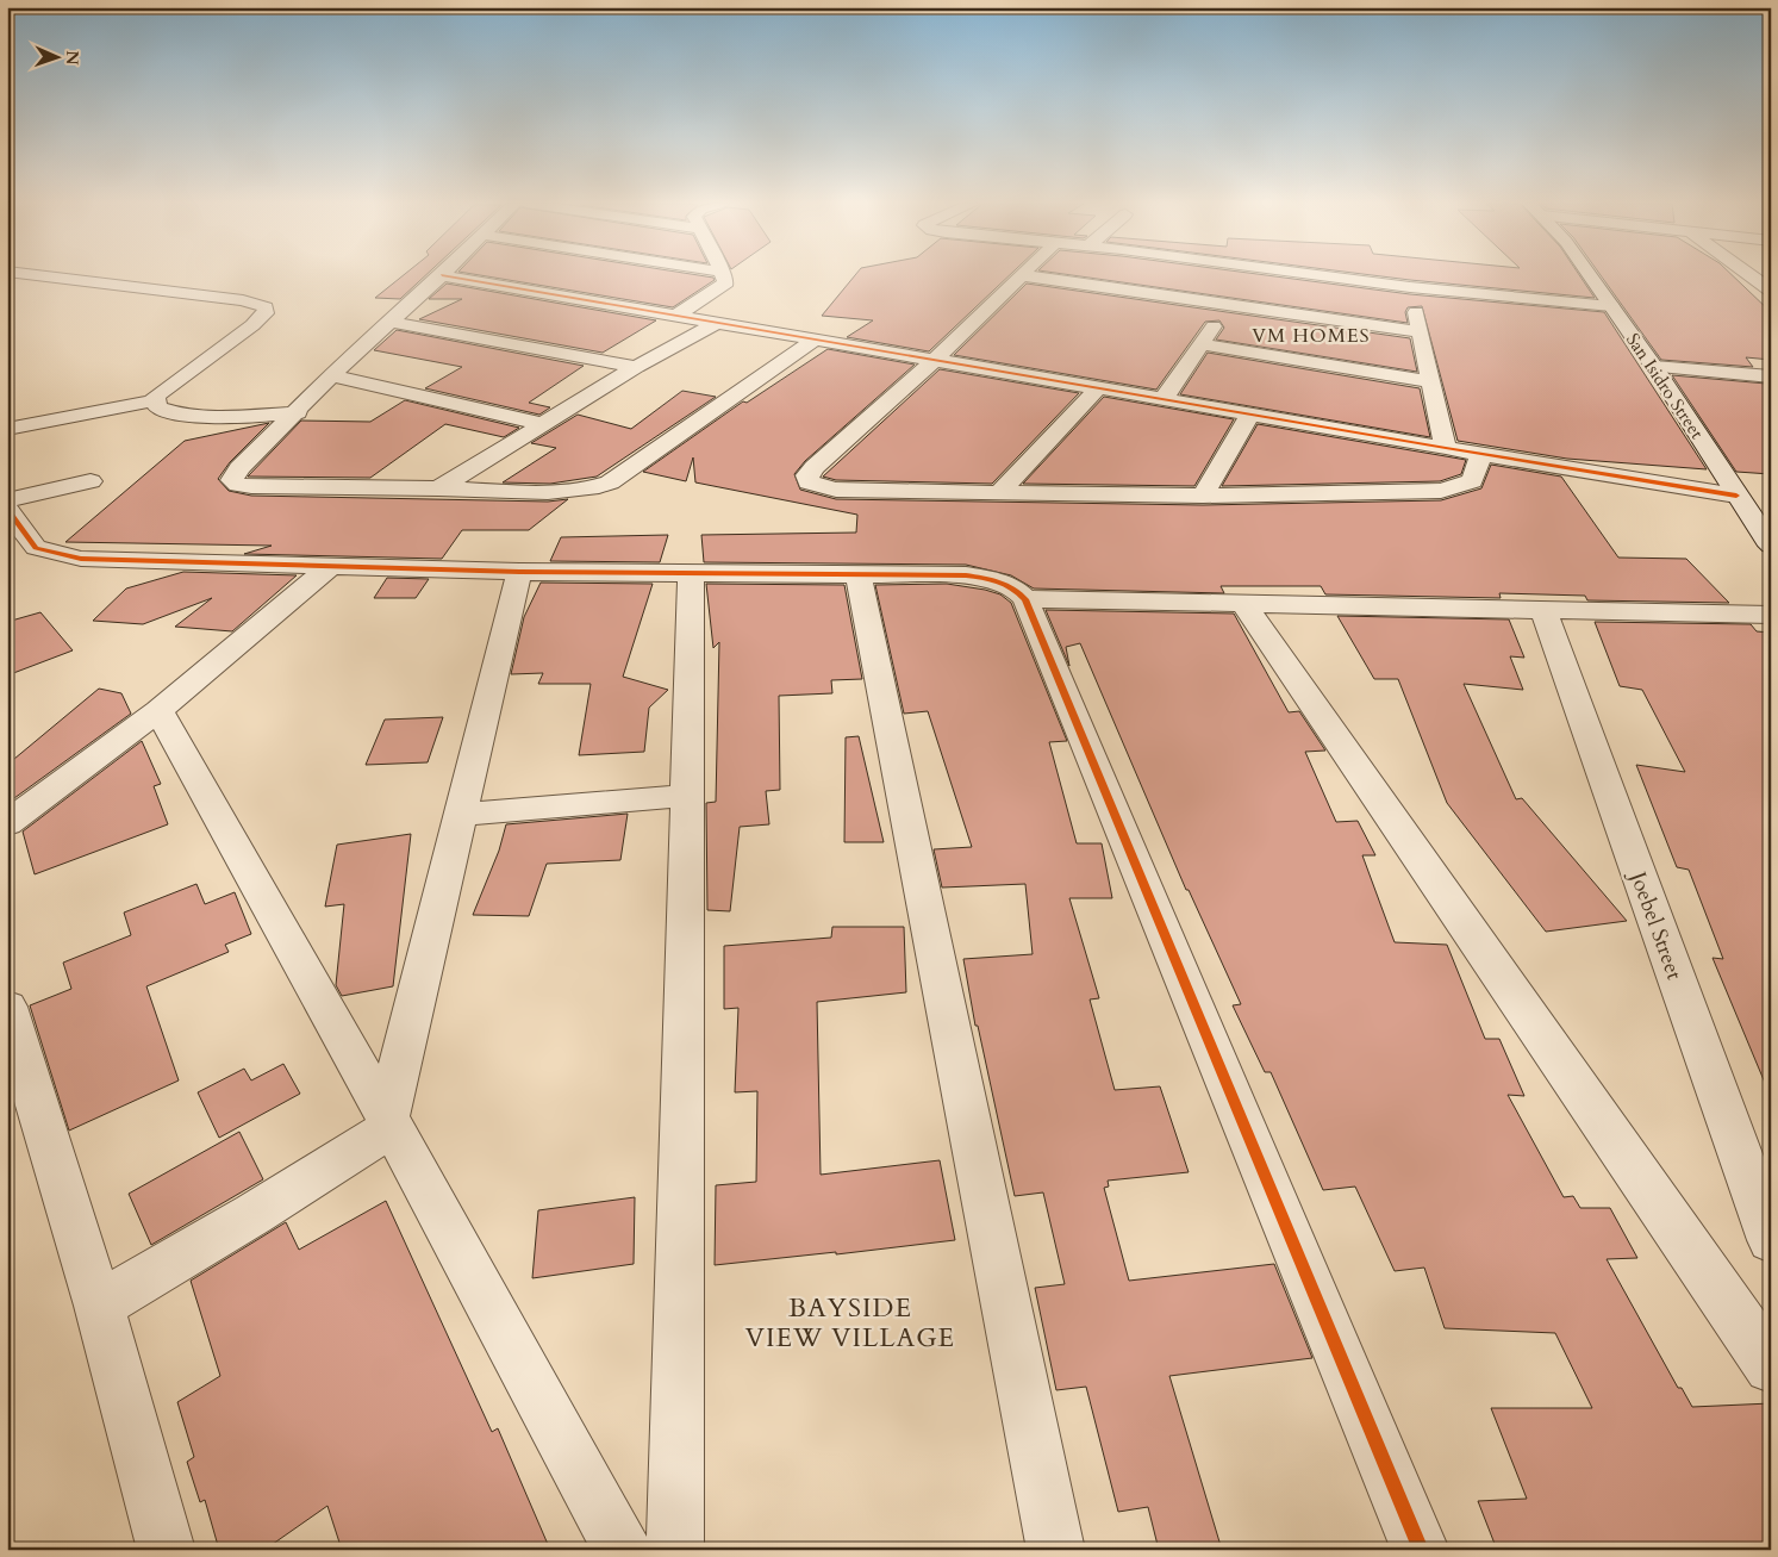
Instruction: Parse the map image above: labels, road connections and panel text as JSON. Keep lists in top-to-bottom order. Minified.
{"streets":{"street":["San Isidro Street","Joebel Street"]},"districts":["VM HOMES","BAYSIDE VIEW VILLAGE"],"north":"right"}
